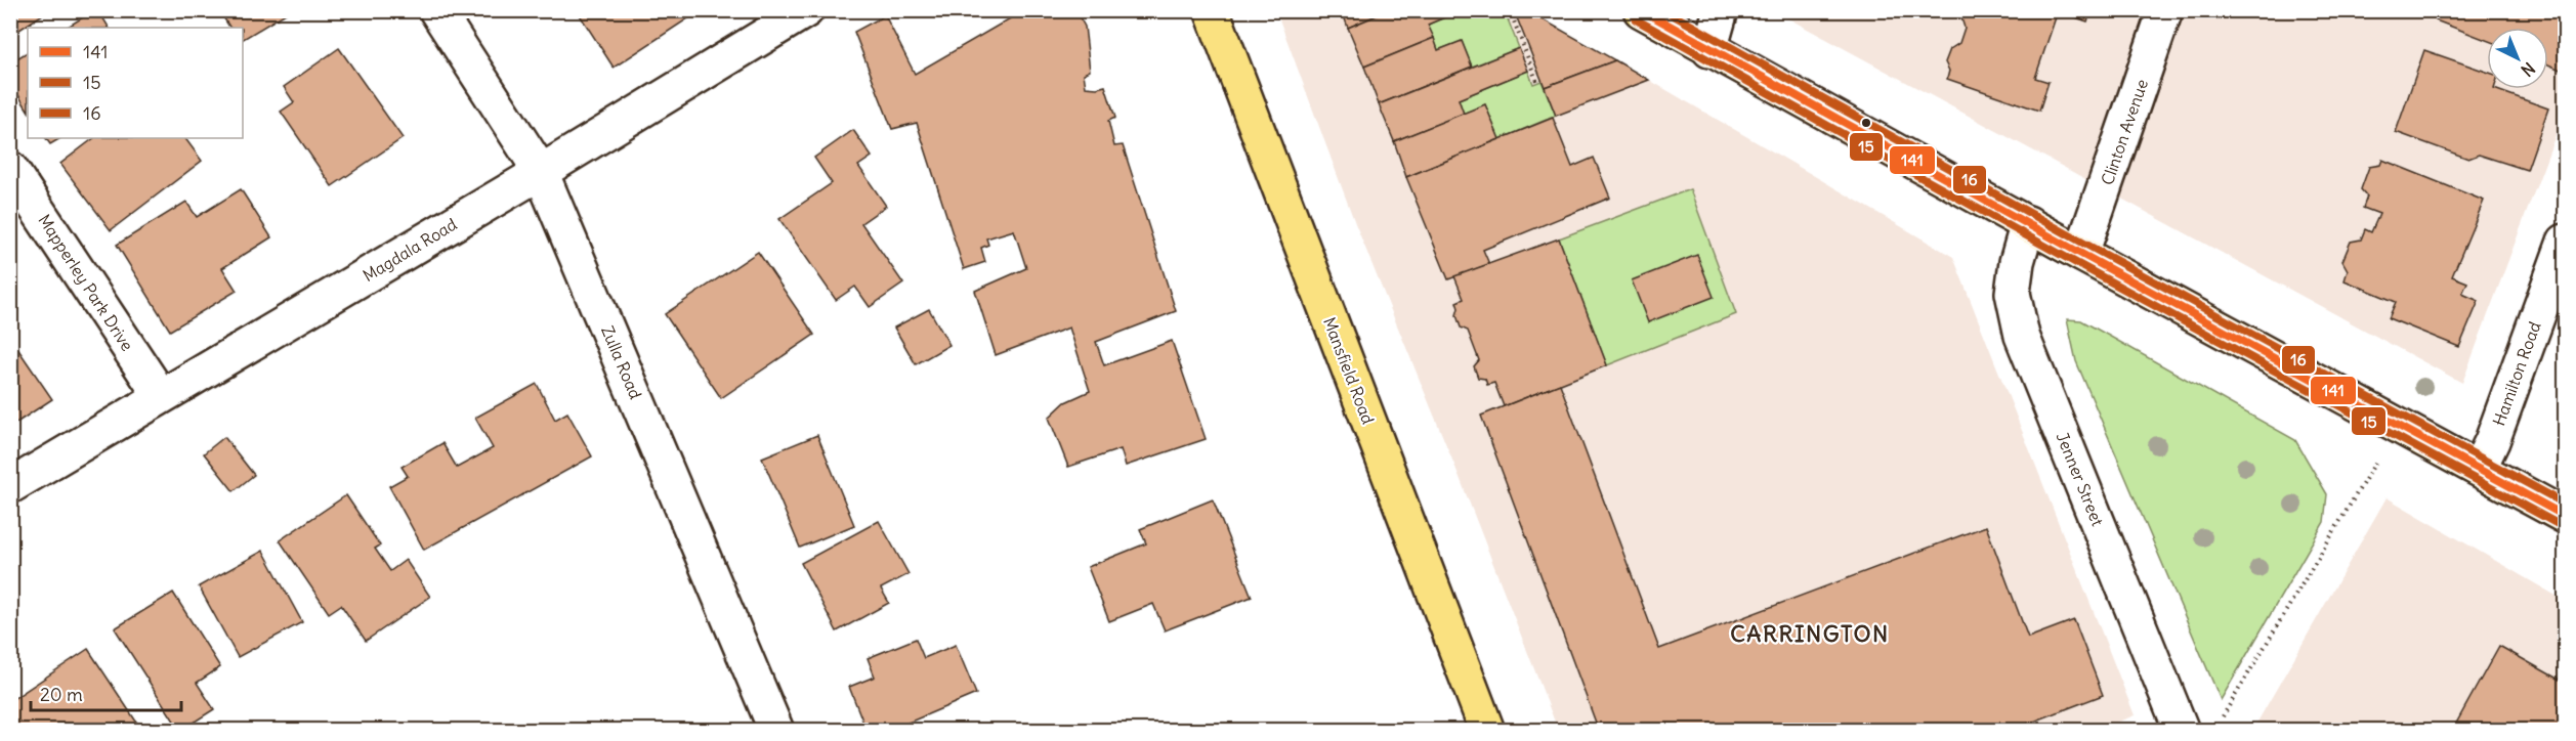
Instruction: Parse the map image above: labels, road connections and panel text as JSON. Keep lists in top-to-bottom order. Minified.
{"streets":{"main road":["Mansfield Road"],"street":["Clinton Avenue","Magdala Road","Mapperley Park Drive","Zulla Road","Hamilton Road","Jenner Street"]},"crossings":[["Magdala Road","Mapperley Park Drive"],["Magdala Road","Zulla Road"]],"districts":["CARRINGTON"],"lines":["transit line 141","transit line 16","transit line 15"],"legend":["141","15","16"],"scale_bar":"20 m","north":"bottom right"}
